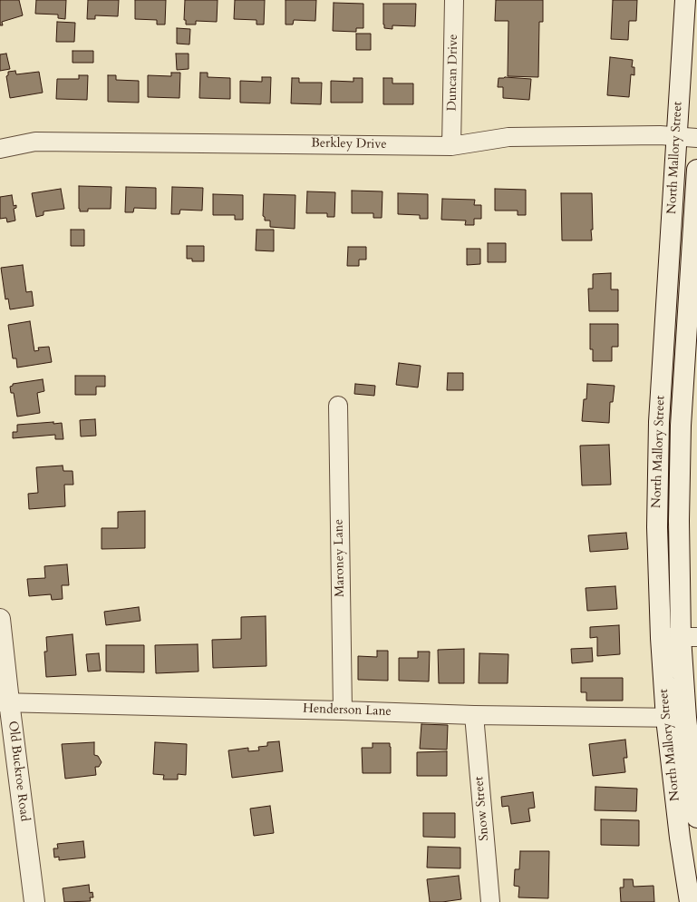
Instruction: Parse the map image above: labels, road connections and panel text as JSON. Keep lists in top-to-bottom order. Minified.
{"streets":{"main road":["North Mallory Street","Old Buckroe Road"],"street":["Duncan Drive","Berkley Drive","Maroney Lane","Henderson Lane","Snow Street"]},"crossings":[["Duncan Drive","Berkley Drive"],["Berkley Drive","North Mallory Street"],["North Mallory Street","Henderson Lane"],["Maroney Lane","Henderson Lane"],["Henderson Lane","Old Buckroe Road"],["Henderson Lane","Snow Street"]]}
